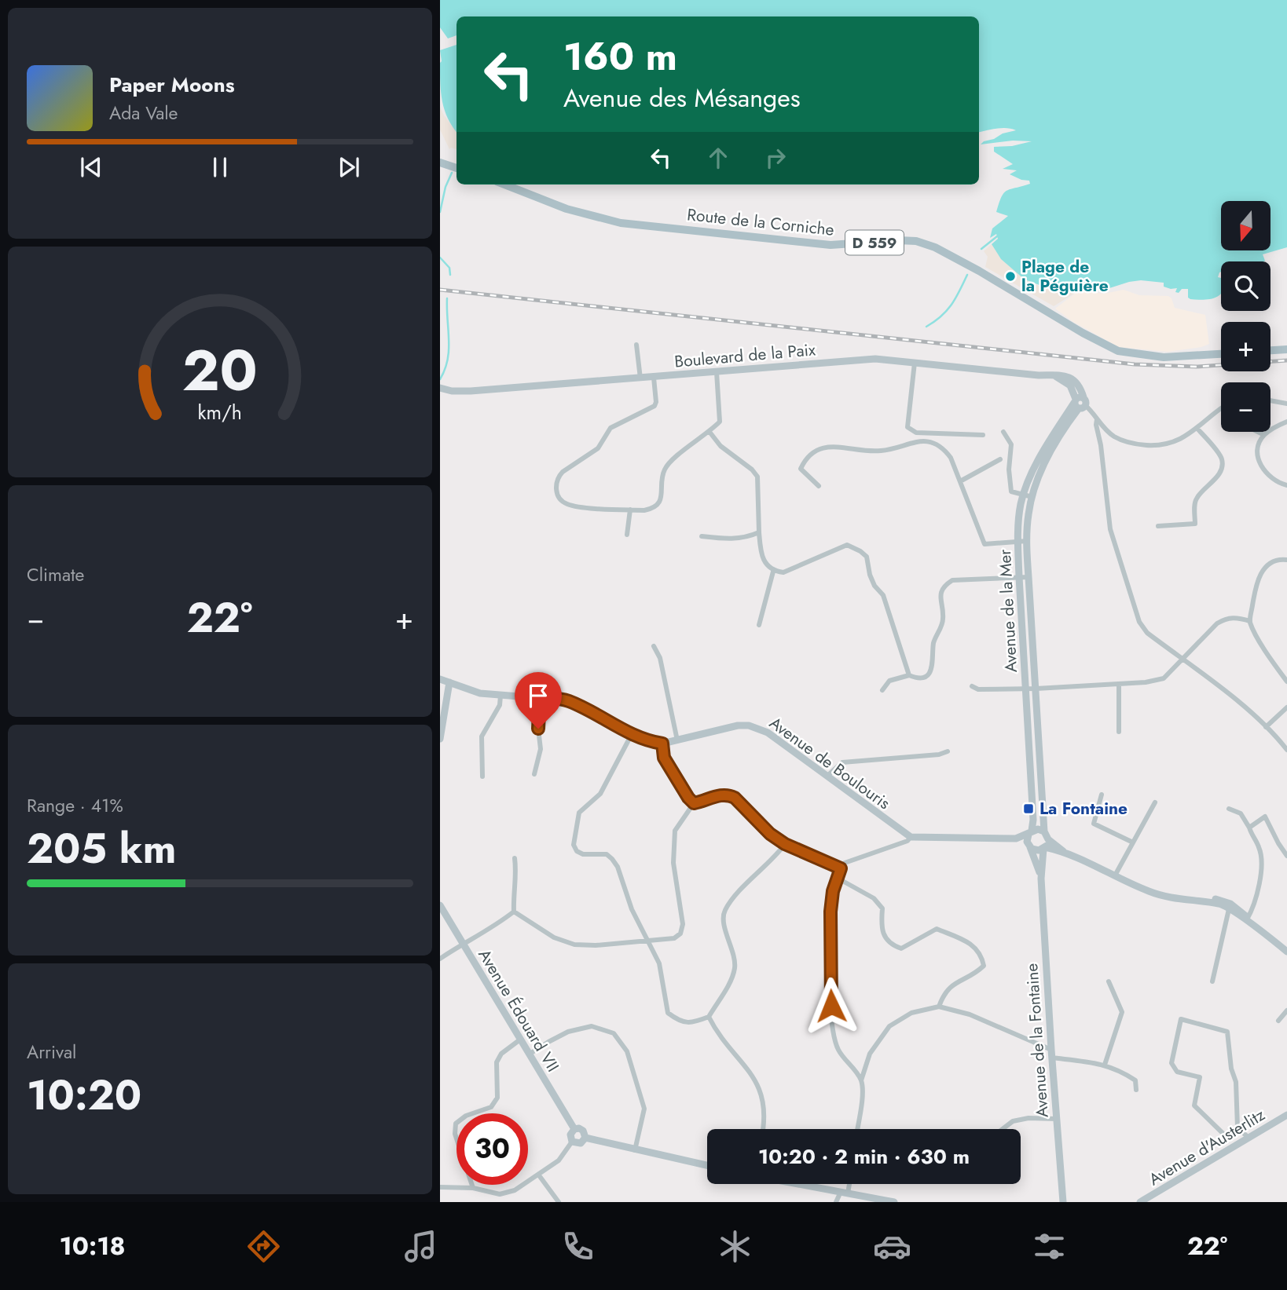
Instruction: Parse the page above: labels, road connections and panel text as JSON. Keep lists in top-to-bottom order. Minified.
{"streets":{"main road":["Route de la Corniche","D 559"],"street":["Boulevard de la Paix","Avenue de la Mer","Avenue de Boulouris","Avenue Édouard VII","Avenue de la Fontaine","Avenue d'Austerlitz"]},"crossings":[["Boulevard de la Paix","Avenue de la Mer"],["Avenue de la Mer","Avenue de la Fontaine"]],"places":{"other":["Plage de la Péguière"],"transit":["La Fontaine"]},"north":"bottom","page":{"turn":["160 m","Avenue des Mésanges"],"song":["Paper Moons","Ada Vale"],"map_buttons":["+","−"],"tile":["Climate",["Range · 41%","205 km"],["Arrival","10:20"]],"heat":["−","22°","+"],"limit":"30","trip":"10:20 · 2 min · 630 m","tabs":["10:18","22°"],"gauge":["20","km/h"]}}
